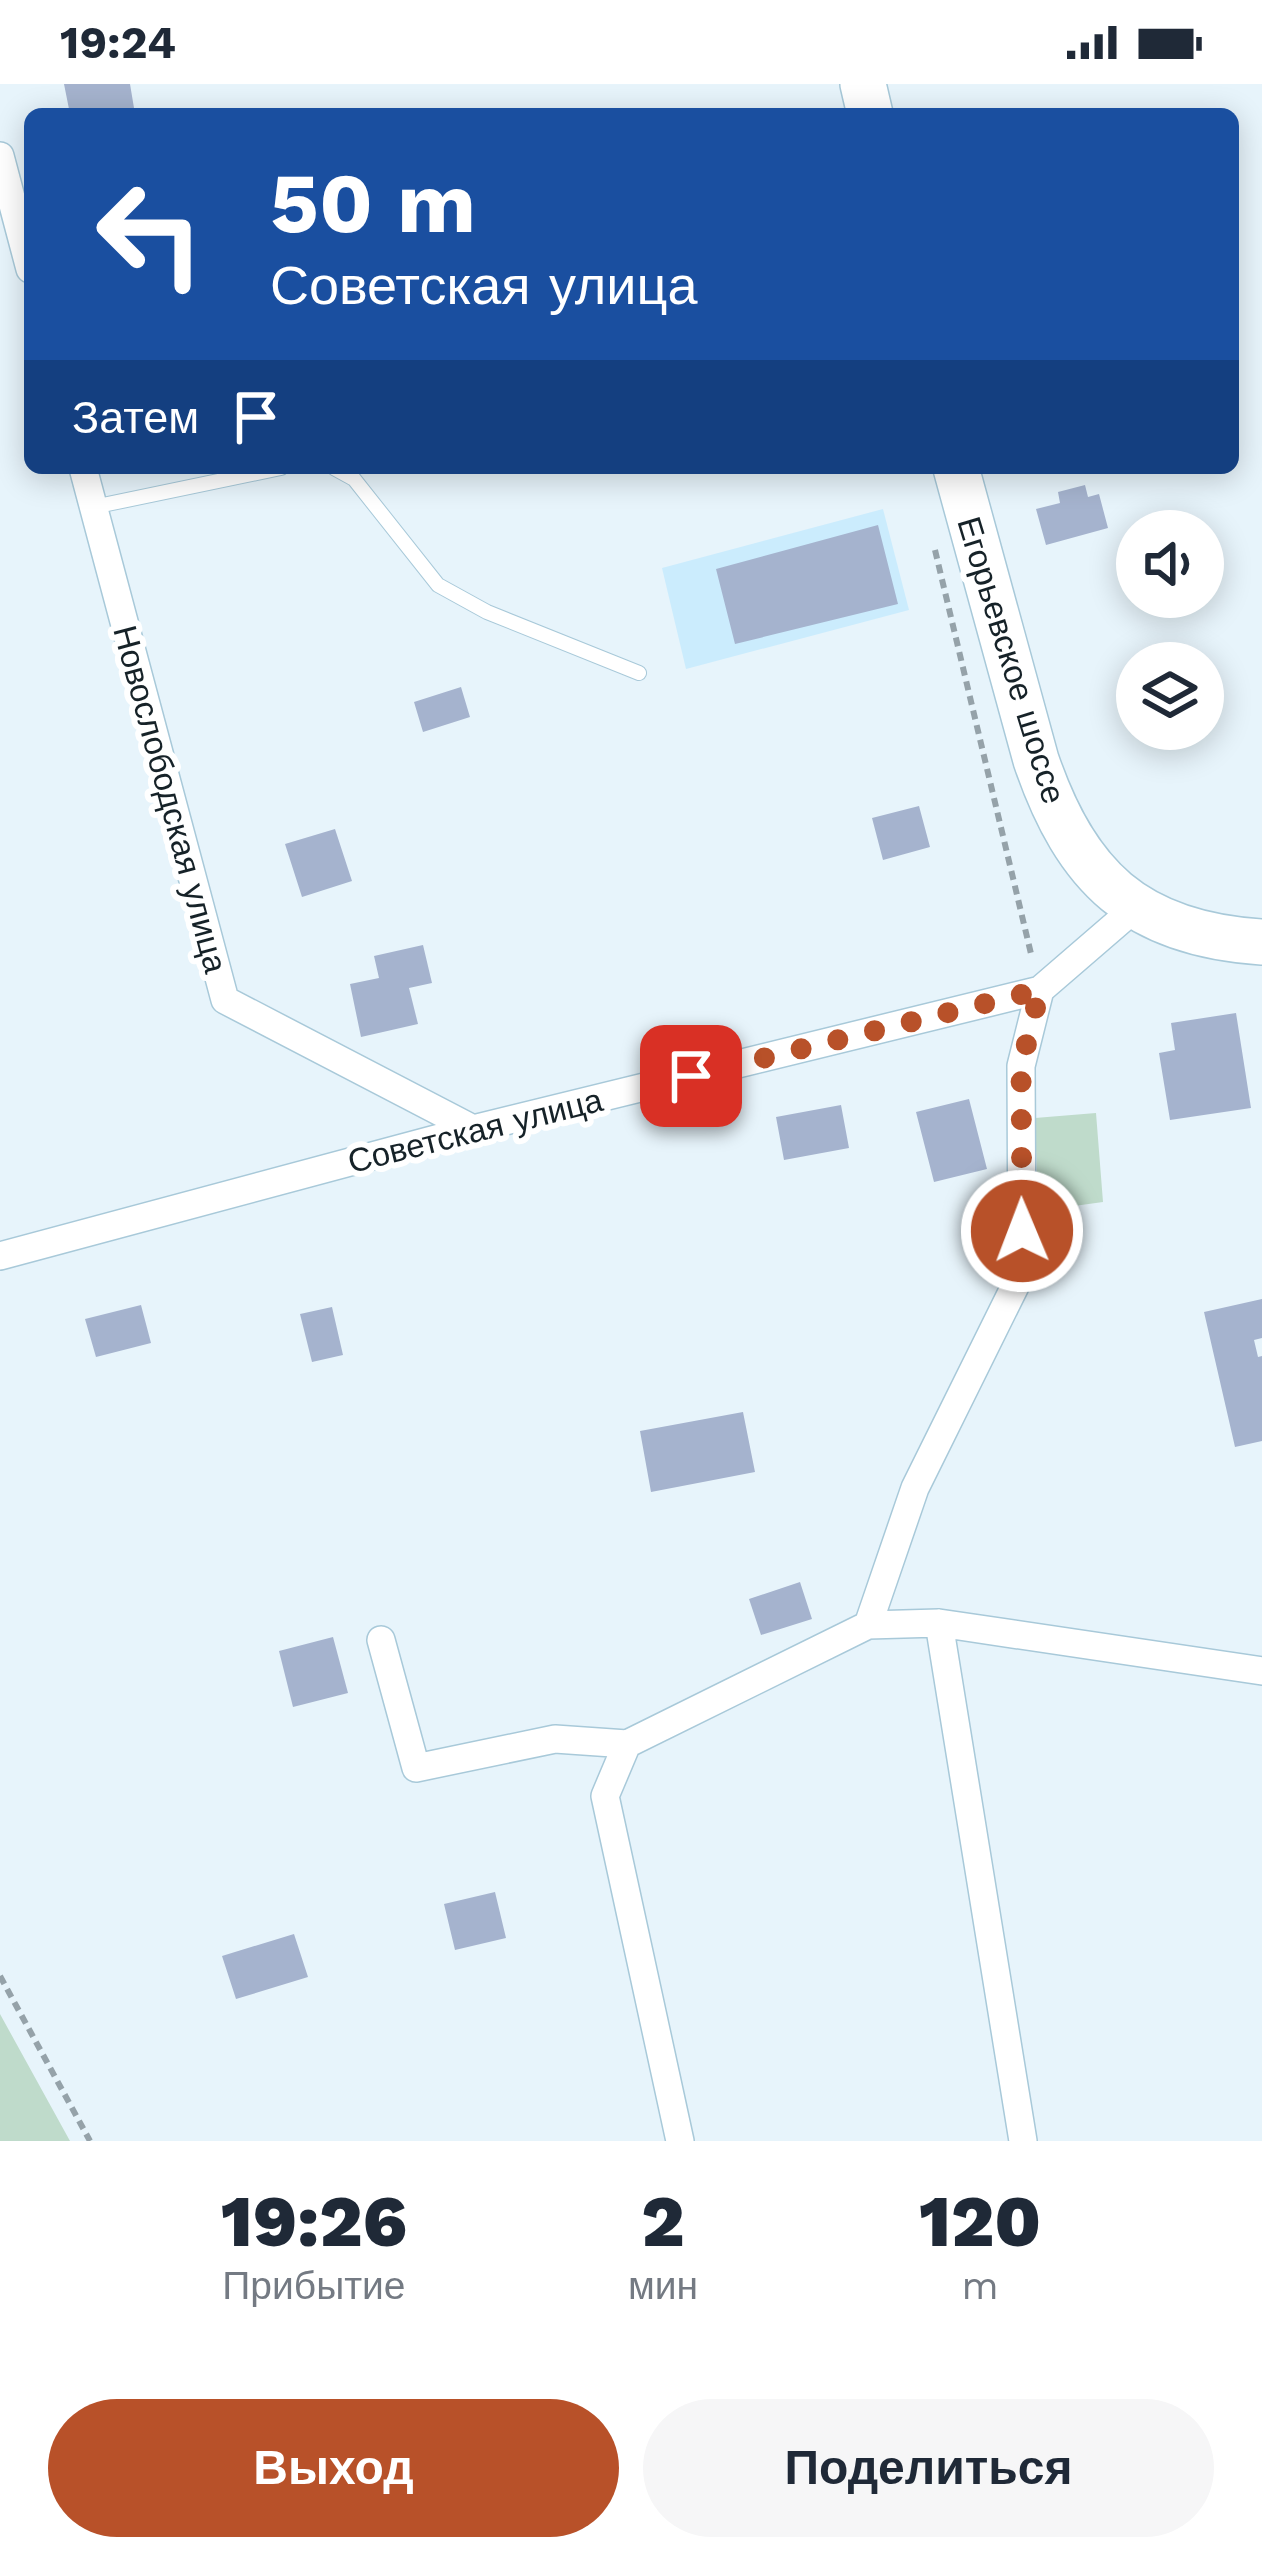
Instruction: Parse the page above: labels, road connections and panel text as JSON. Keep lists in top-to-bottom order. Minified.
{"streets":{"main road":["Егорьевское шоссе"],"street":["Новослободская улица","Советская улица"]},"crossings":[["Егорьевское шоссе","Советская улица"],["Новослободская улица","Советская улица"]],"page":{"status":"19:24","turn":["50 m","Советская улица"],"then":"Затем","eta":["19:26","Прибытие","2","мин","120","m"],"buttons":["Выход","Поделиться"]}}
